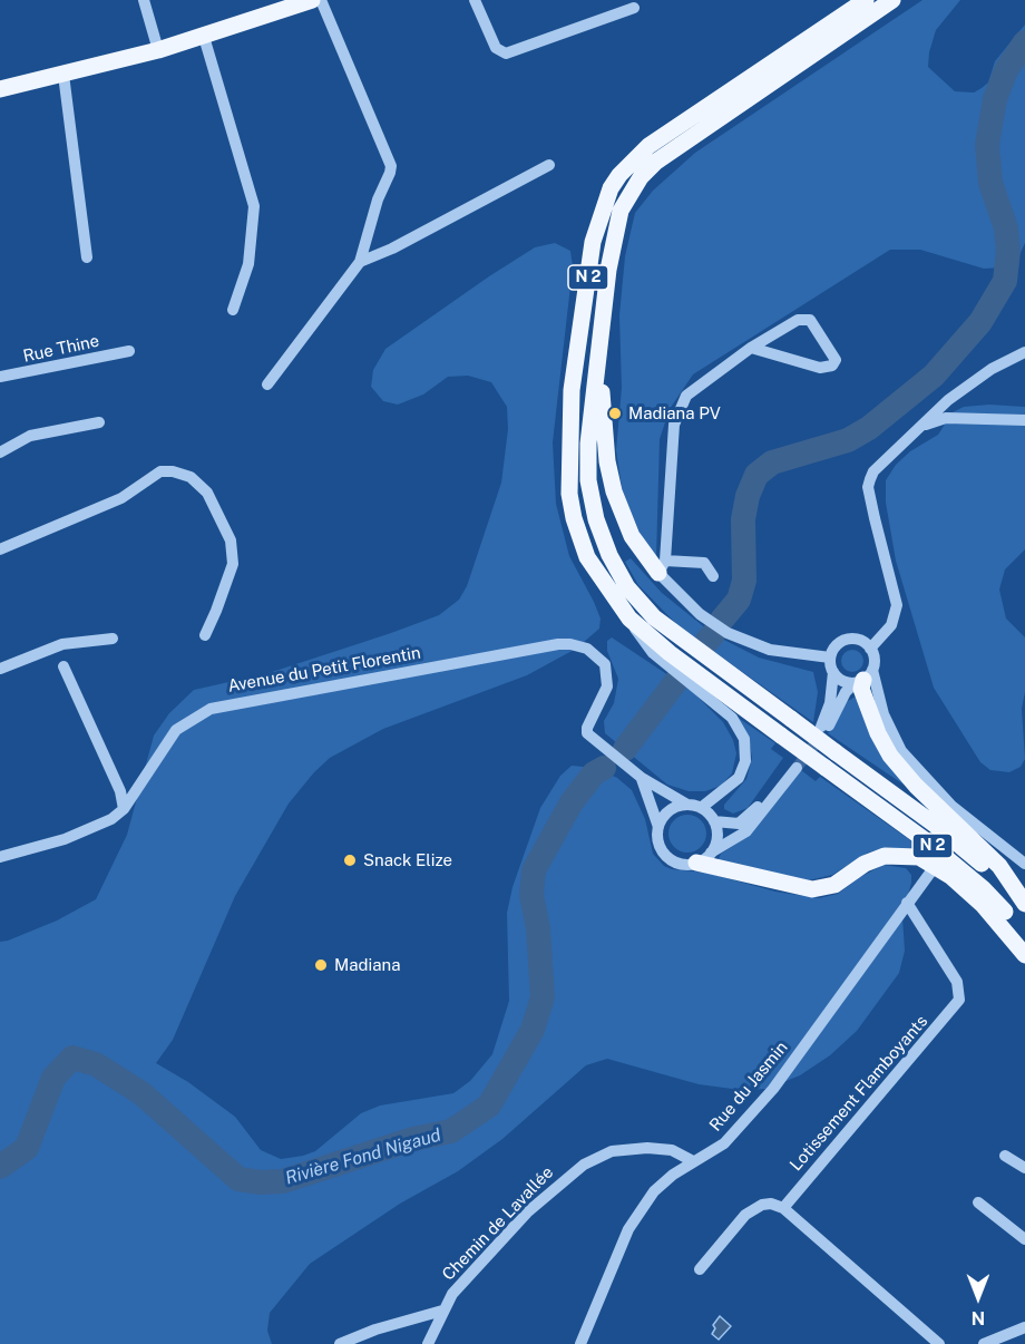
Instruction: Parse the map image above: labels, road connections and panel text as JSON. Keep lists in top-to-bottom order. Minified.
{"streets":{"main road":["N 2"],"street":["Rue Thine","Avenue du Petit Florentin","Rue du Jasmin","Lotissement Flamboyants","Chemin de Lavallée"]},"crossings":[["Rue du Jasmin","Lotissement Flamboyants"],["Rue du Jasmin","Chemin de Lavallée"]],"water":["Rivière Fond Nigaud"],"places":["Madiana PV","Snack Elize","Madiana"],"north":"bottom"}
